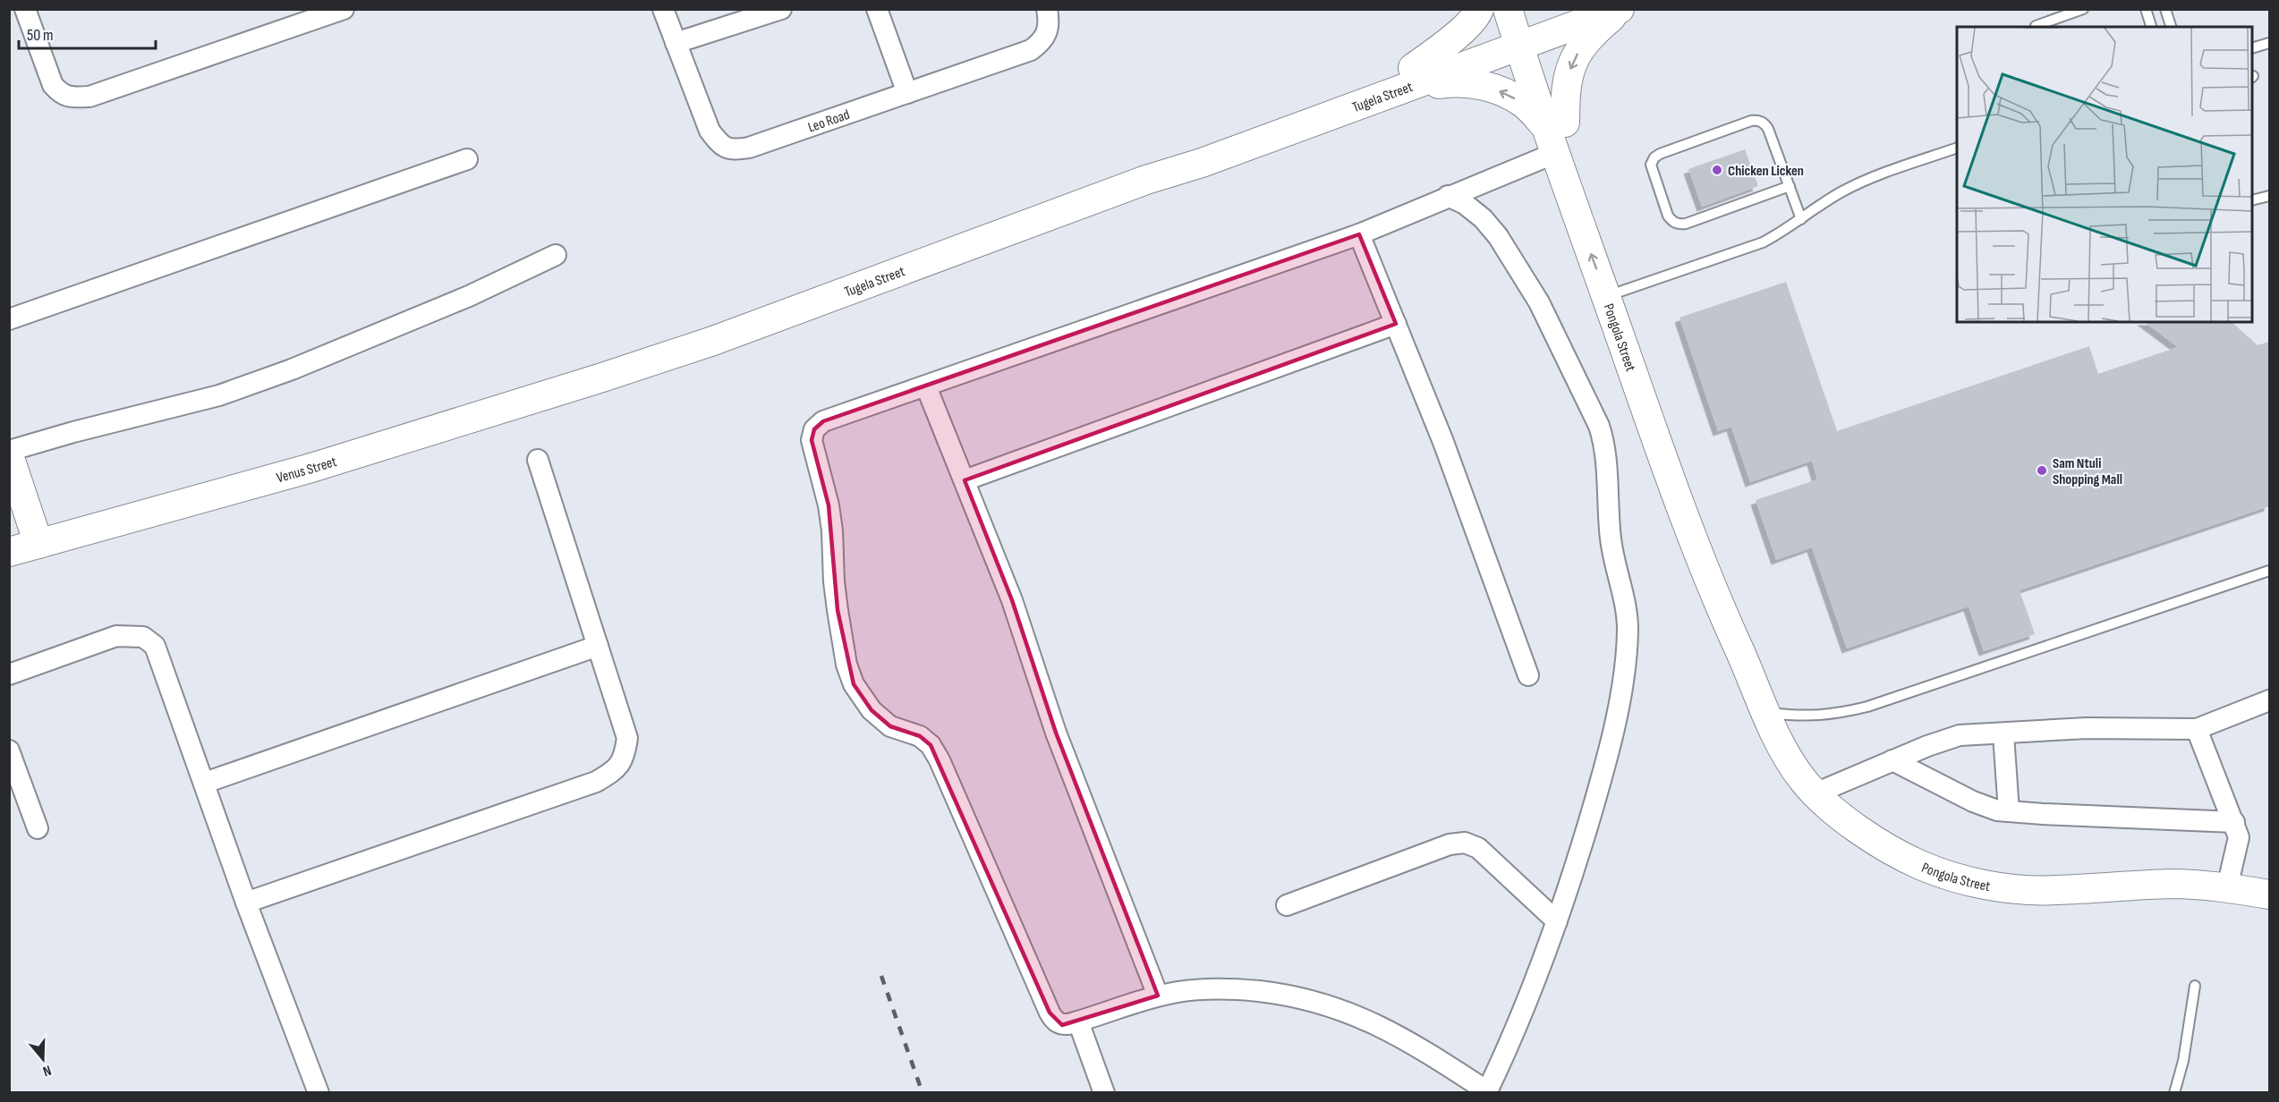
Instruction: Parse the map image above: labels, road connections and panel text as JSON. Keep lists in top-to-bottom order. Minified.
{"streets":{"street":["Tugela Street","Leo Road","Pongola Street","Venus Street"]},"crossings":[["Tugela Street","Pongola Street"],["Tugela Street","Venus Street"]],"places":["Chicken Licken","Sam Ntuli Shopping Mall"],"scale_bar":"50 m","north":"bottom"}
